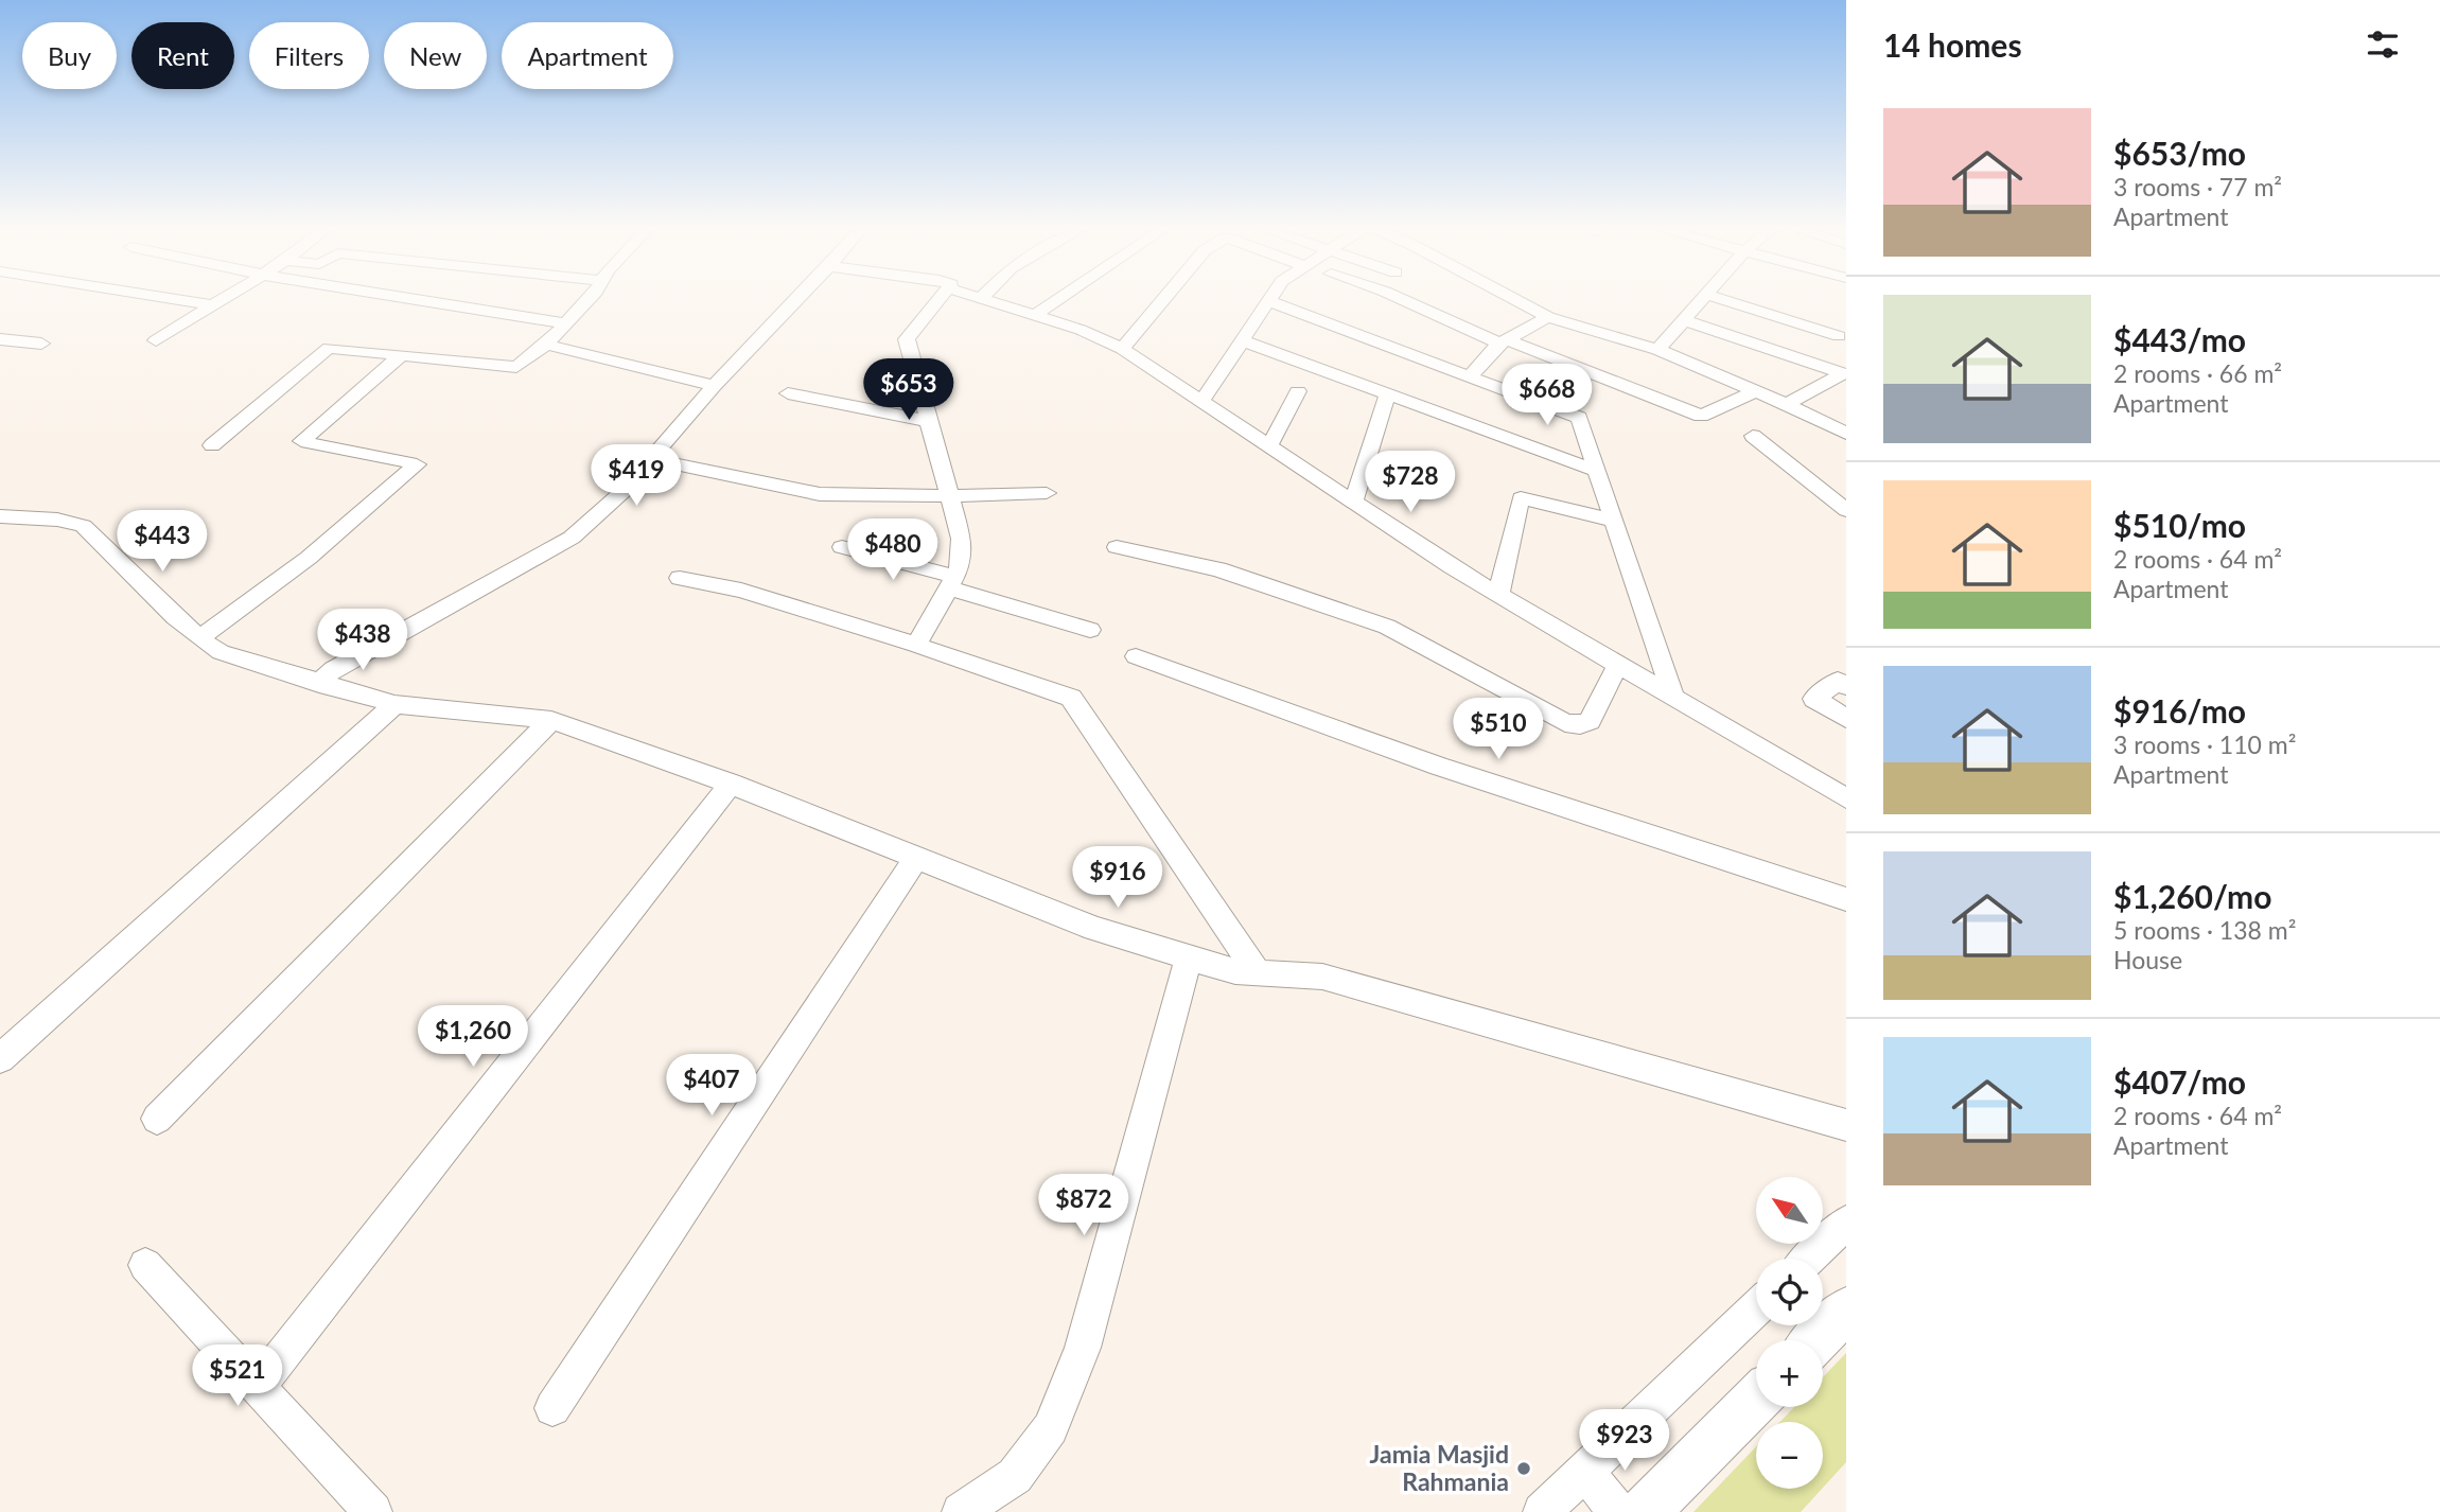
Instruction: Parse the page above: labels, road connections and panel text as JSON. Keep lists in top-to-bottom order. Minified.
{"places":["Jamia Masjid Rahmania"],"north":"top left","page":{"heading":"14 homes","chip":["Buy","Rent","Filters","New","Apartment"],"list":[{"name":"$653/mo","note":"3 rooms · 77 m² · Apartment"},{"name":"$443/mo","note":"2 rooms · 66 m² · Apartment"},{"name":"$510/mo","note":"2 rooms · 64 m² · Apartment"},{"name":"$916/mo","note":"3 rooms · 110 m² · Apartment"},{"name":"$1,260/mo","note":"5 rooms · 138 m² · House"},{"name":"$407/mo","note":"2 rooms · 64 m² · Apartment"}],"price":["$653","$668","$419","$728","$443","$480","$438","$510","$916","$1,260","$407","$872","$521","$923"],"map_buttons":["+","−"]}}
